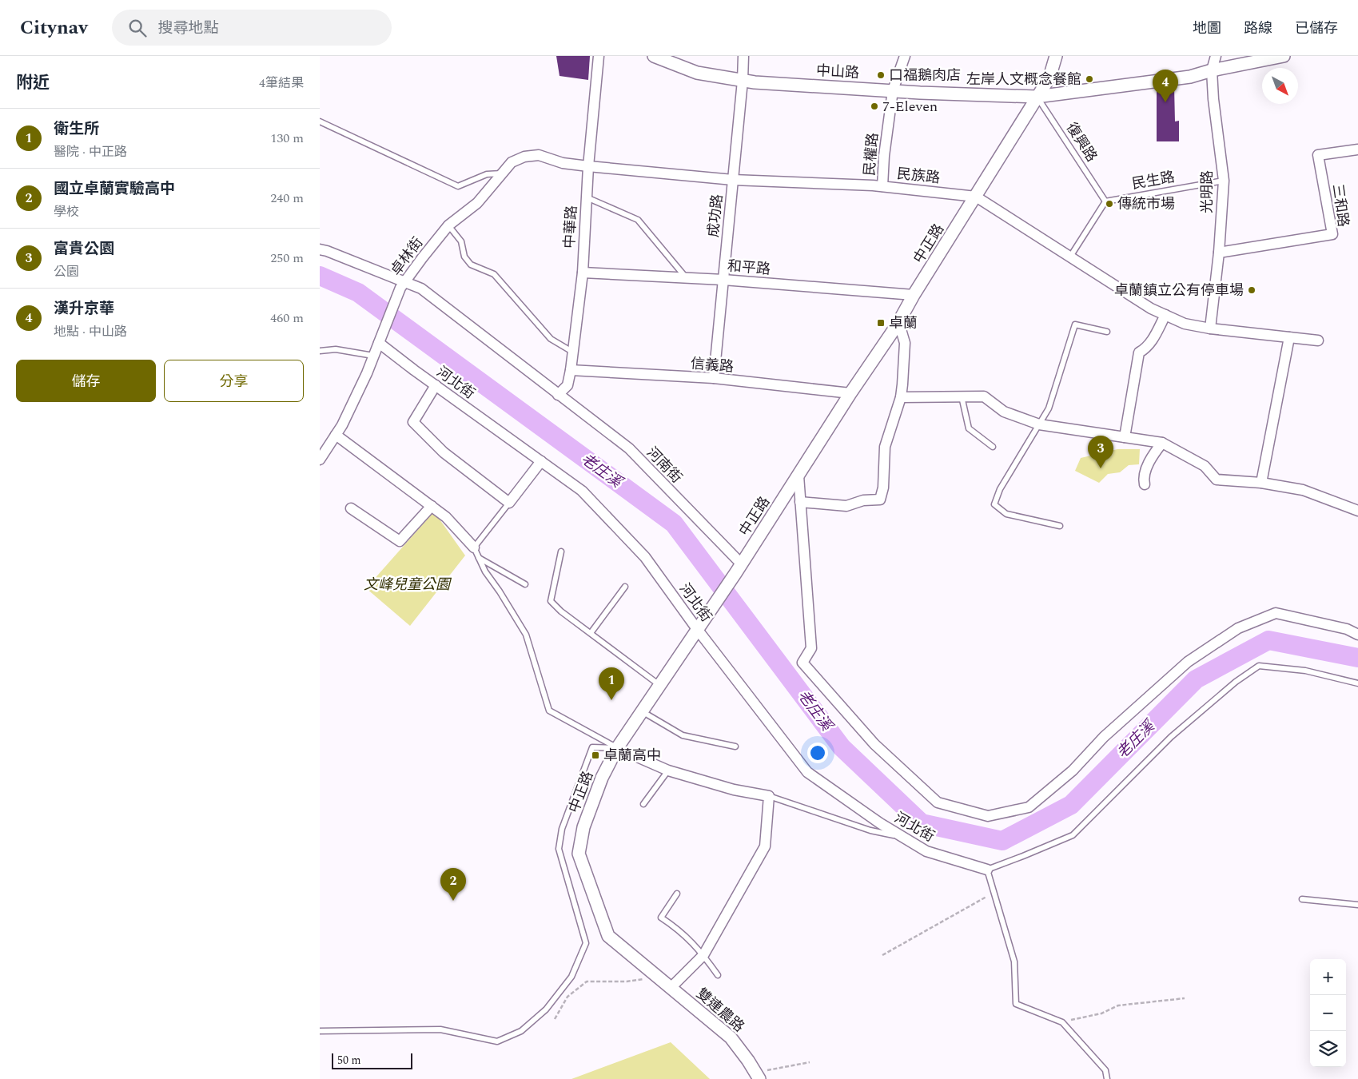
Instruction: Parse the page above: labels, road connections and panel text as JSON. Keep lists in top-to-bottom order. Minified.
{"streets":{"street":["中山路","民權路","民族路","光明路","三和路","成功路","中華路","中正路","卓林街","和平路","信義路","河北街","河南街","雙連農路"],"lane":["復興路","民生路"]},"crossings":[["中山路","復興路"],["中山路","民權路"],["中山路","光明路"],["中山路","成功路"],["中山路","中正路"],["復興路","民生路"],["復興路","中正路"],["民權路","民族路"],["民族路","光明路"],["民族路","成功路"],["民族路","中華路"],["民族路","中正路"],["民族路","卓林街"],["民生路","光明路"],["光明路","三和路"],["成功路","和平路"],["成功路","信義路"],["中華路","卓林街"],["中華路","和平路"],["中華路","信義路"],["中華路","河南街"],["中正路","和平路"],["中正路","信義路"],["中正路","河北街"],["中正路","河南街"],["中正路","雙連農路"],["卓林街","河北街"],["卓林街","河南街"]],"water":["老庄溪"],"parks":["文峰兒童公園"],"places":{"other":["口福鵝肉店","左岸人文概念餐館","7-Eleven","傳統市場","卓蘭鎮立公有停車場"],"transit":["卓蘭","卓蘭高中"]},"scale_bar":"50 m","north":"bottom right","page":{"header":"Citynav","search":"搜尋地點","nav":["地圖","路線","已儲存"],"heading":["附近","4筆結果"],"pins":["4","3","1","2"],"list":[{"mark":"1","name":"衛生所","note":"醫院 · 中正路","value":"130 m"},{"mark":"2","name":"國立卓蘭實驗高中","note":"學校","value":"240 m"},{"mark":"3","name":"富貴公園","note":"公園","value":"250 m"},{"mark":"4","name":"漢升京華","note":"地點 · 中山路","value":"460 m"}],"buttons":["儲存","分享"],"map_buttons":["+","−"],"scale":"50 m"}}
